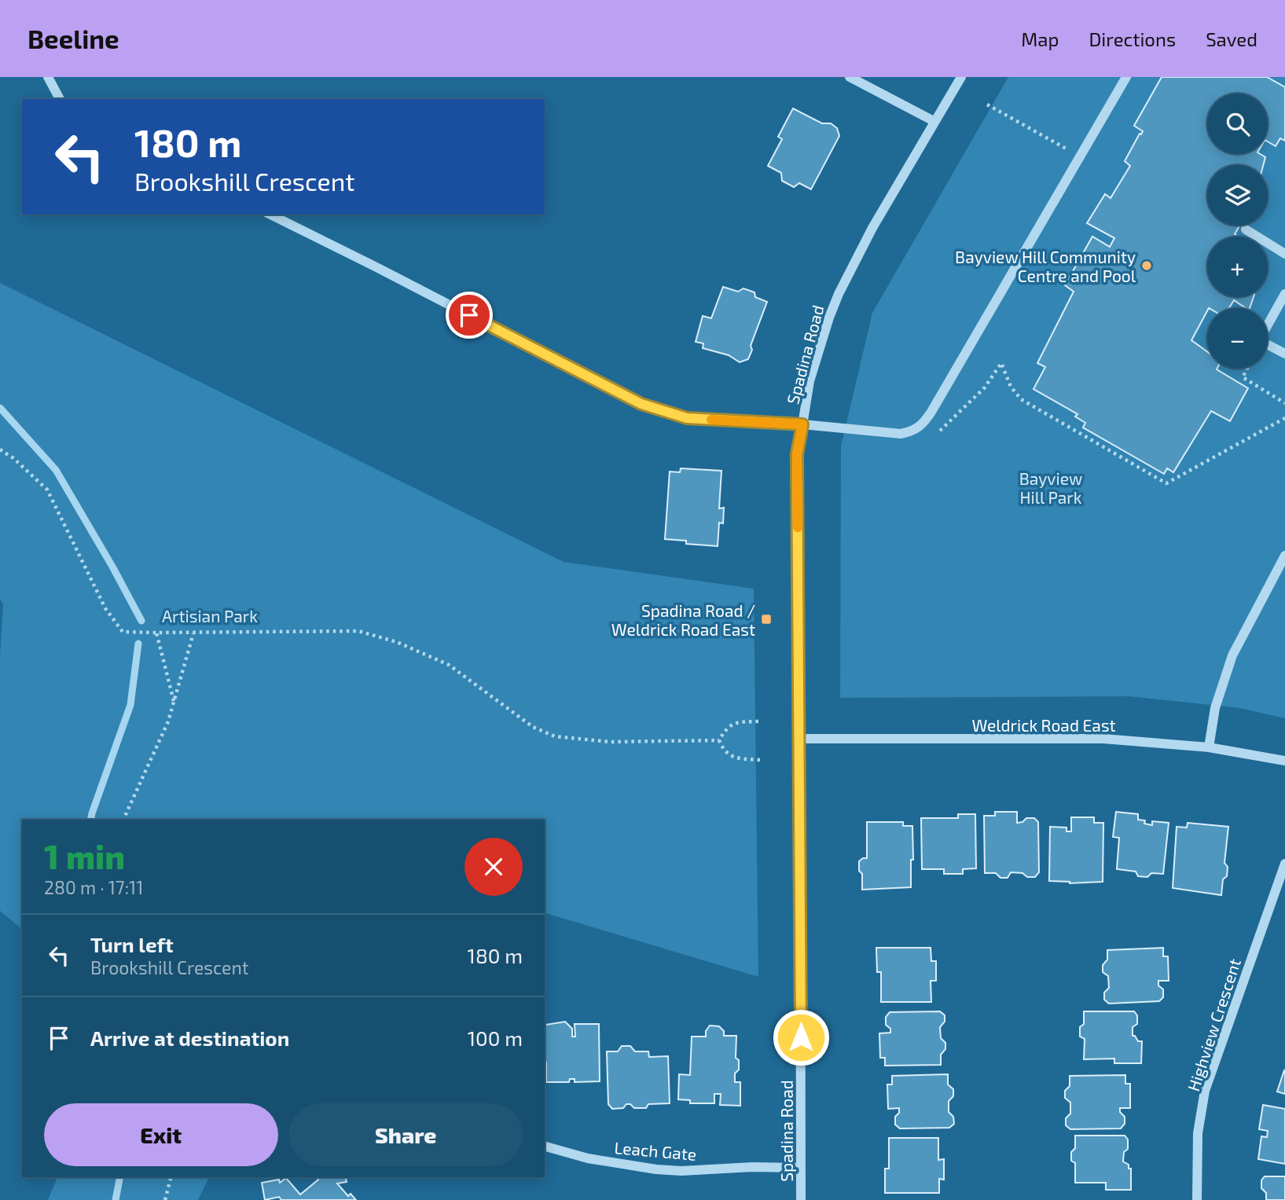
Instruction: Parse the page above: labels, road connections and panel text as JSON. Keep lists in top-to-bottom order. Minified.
{"streets":{"street":["Spadina Road","Weldrick Road East","Highview Crescent","Leach Gate"]},"crossings":[["Spadina Road","Weldrick Road East"],["Spadina Road","Leach Gate"]],"parks":["Bayview Hill Park","Artisian Park"],"places":{"other":["Bayview Hill Community Centre and Pool"],"transit":["Spadina Road / Weldrick Road East"]},"page":{"header":"Beeline","nav":["Map","Directions","Saved"],"map_buttons":["+","−"],"turn":["180 m","Brookshill Crescent"],"heading":["1 min","280 m · 17:11"],"list":[{"name":"Turn left","note":"Brookshill Crescent","value":"180 m"},{"name":"Arrive at destination","value":"100 m"}],"buttons":["Exit","Share"]}}
